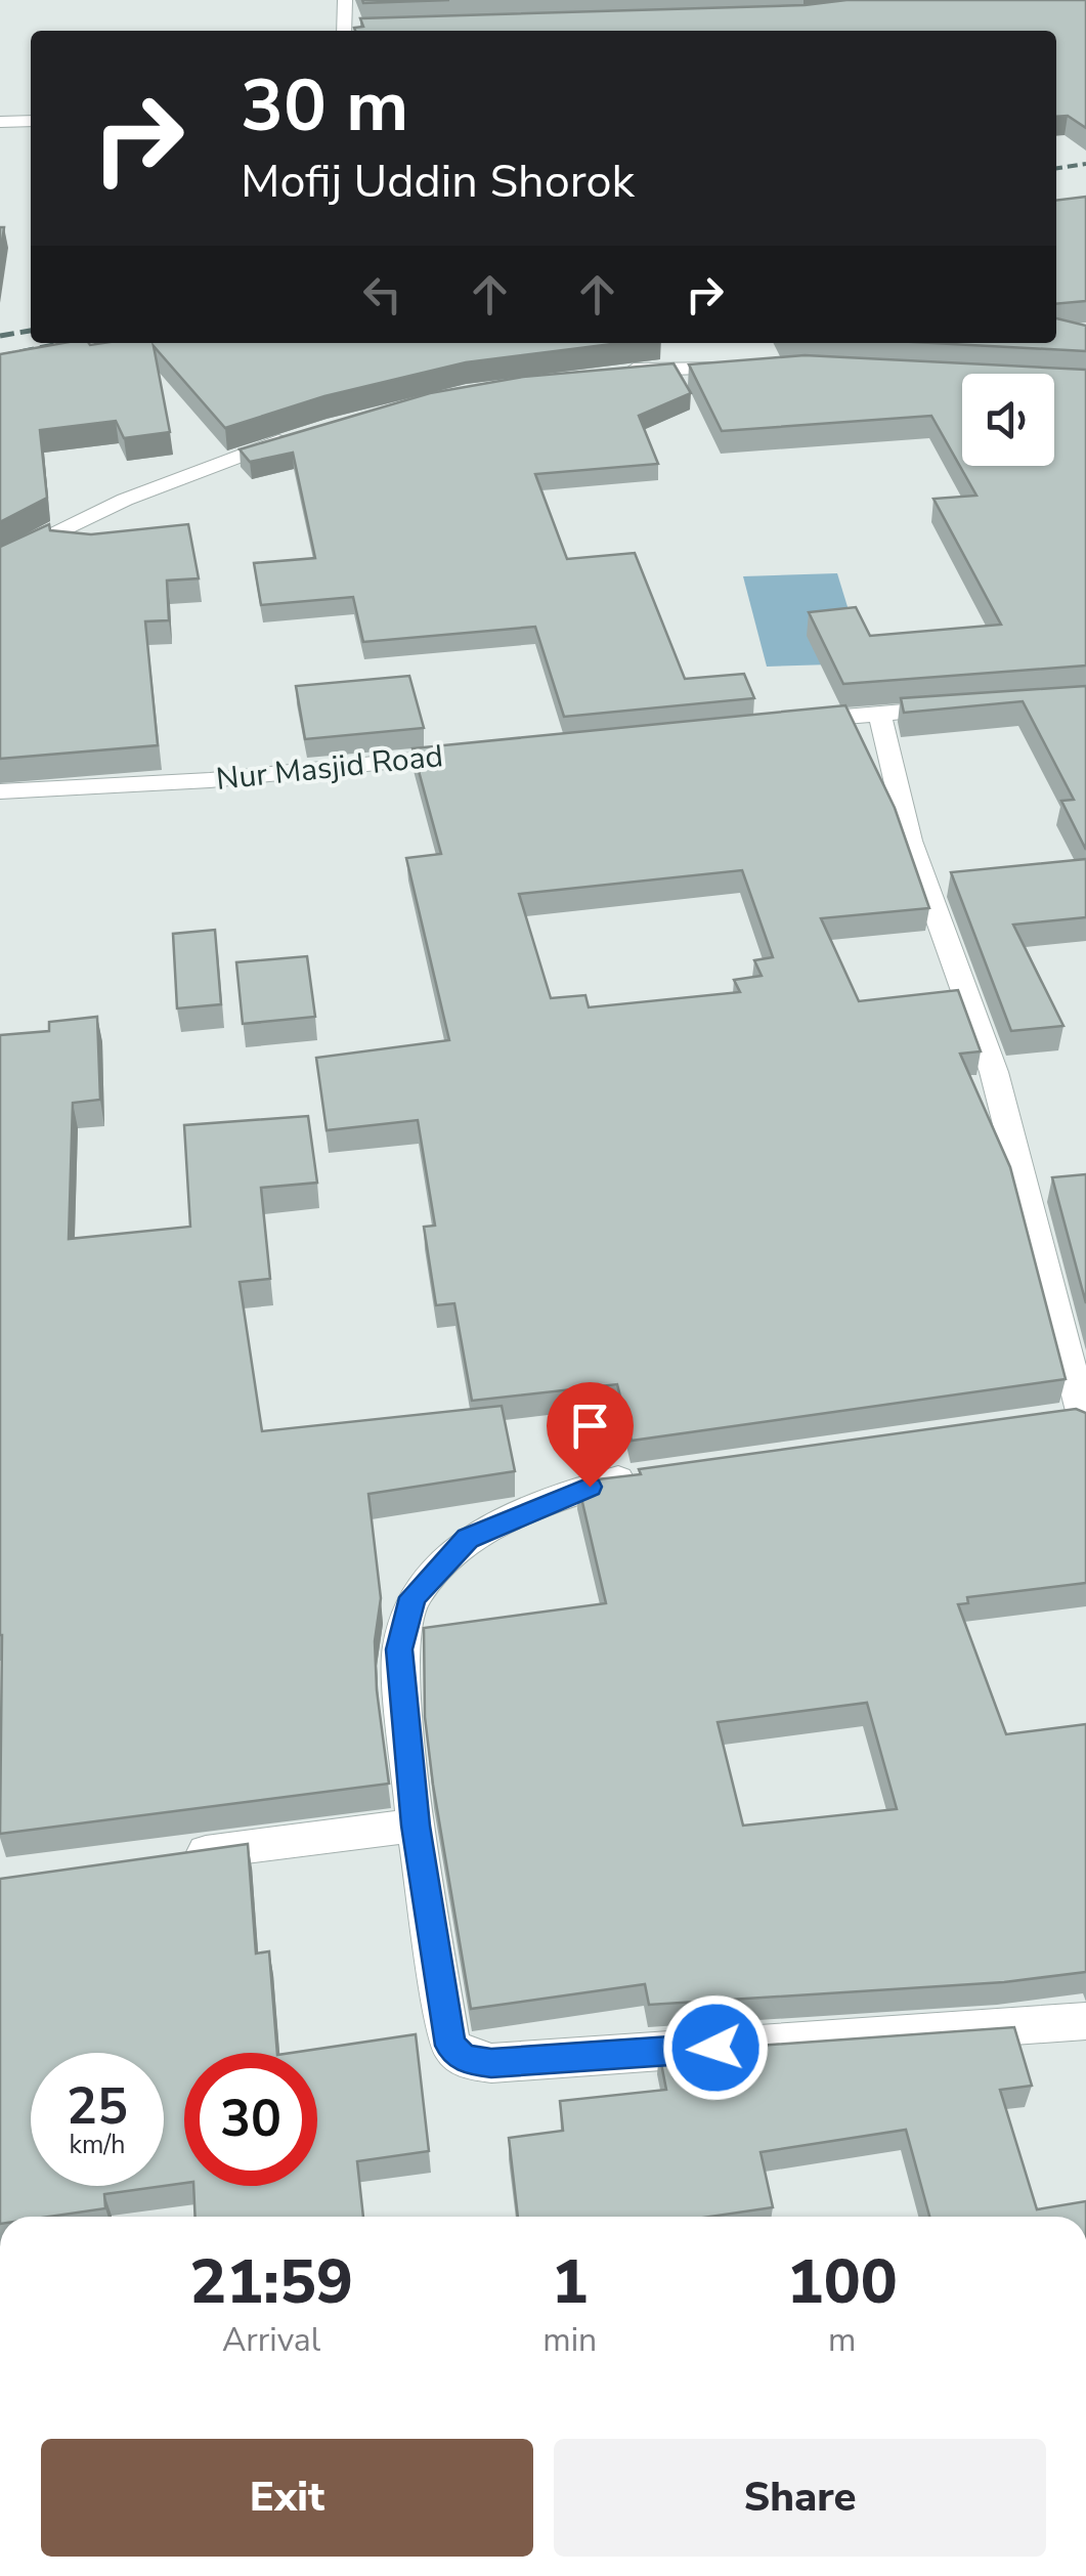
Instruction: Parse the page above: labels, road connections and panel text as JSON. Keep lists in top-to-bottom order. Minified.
{"streets":{"street":["Nur Masjid Road"]},"page":{"turn":["30 m","Mofij Uddin Shorok"],"speed":"25 km/h","limit":"30","eta":["21:59","Arrival","1","min","100","m"],"buttons":["Exit","Share"]}}
